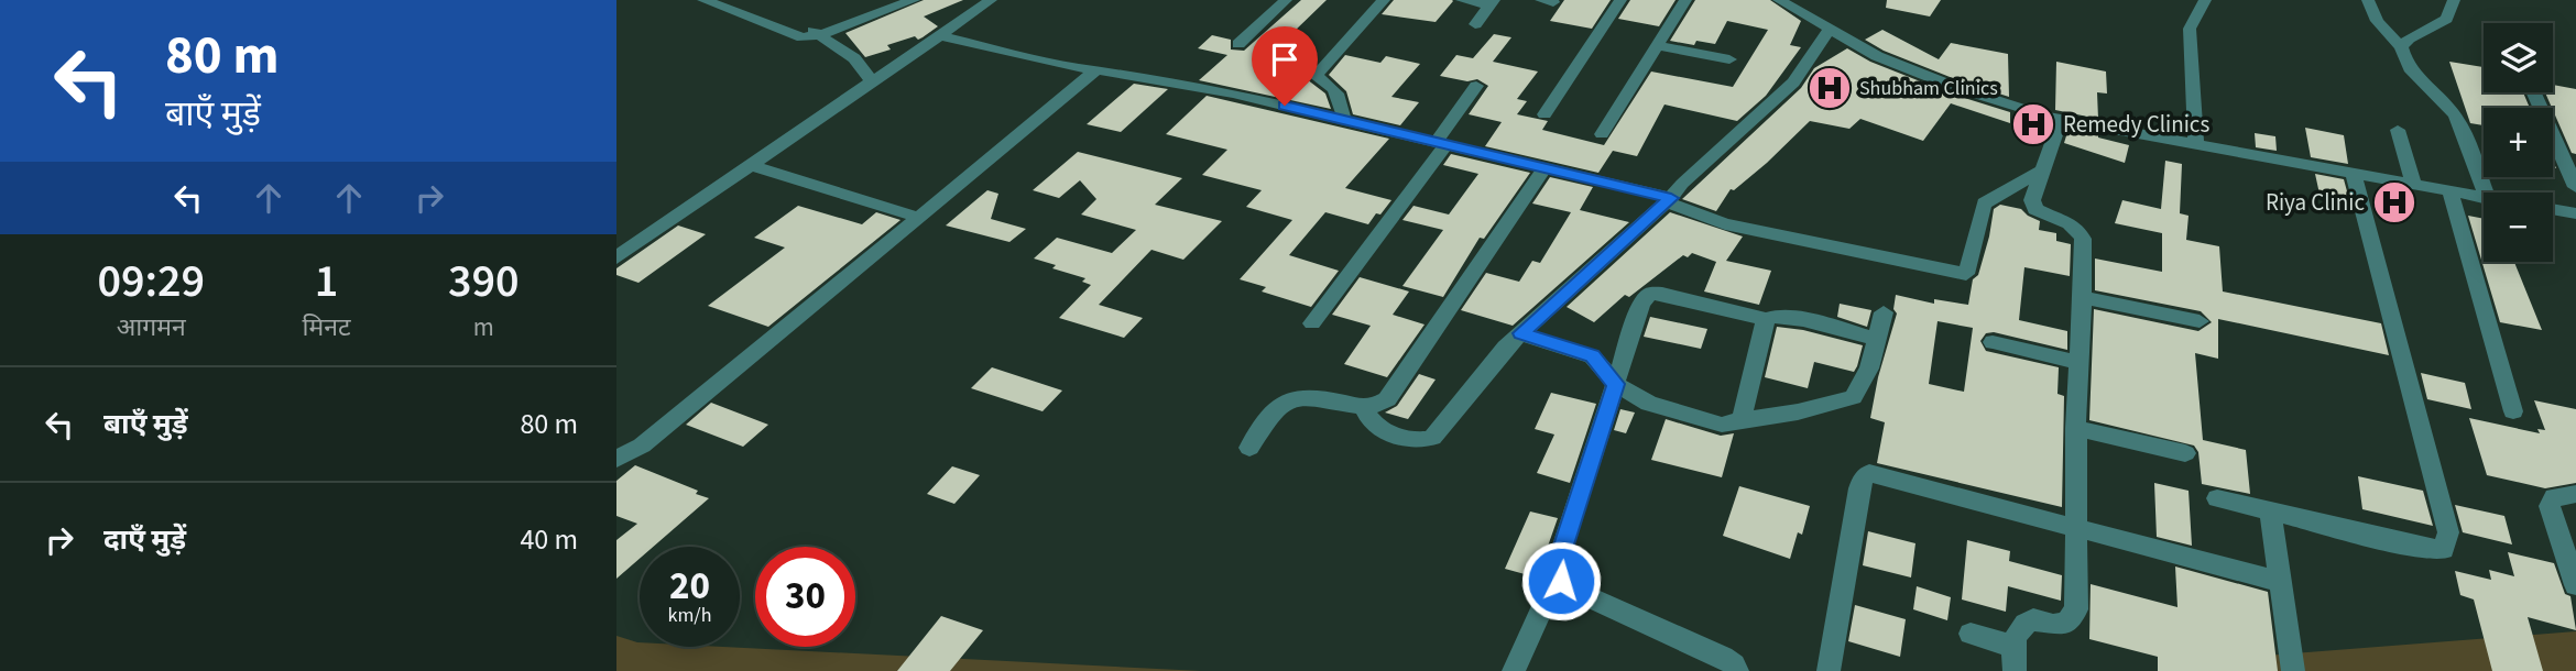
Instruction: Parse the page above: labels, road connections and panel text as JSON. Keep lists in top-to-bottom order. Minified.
{"places":{"hospital":["Shubham Clinics","Remedy Clinics","Riya Clinic"]},"page":{"turn":["80 m","बाएँ मुड़ें"],"map_buttons":["+","−"],"eta":["09:29","आगमन","1","मिनट","390","m"],"list":[{"name":"बाएँ मुड़ें","value":"80 m"},{"name":"दाएँ मुड़ें","value":"40 m"}],"speed":"20 km/h","limit":"30"}}
